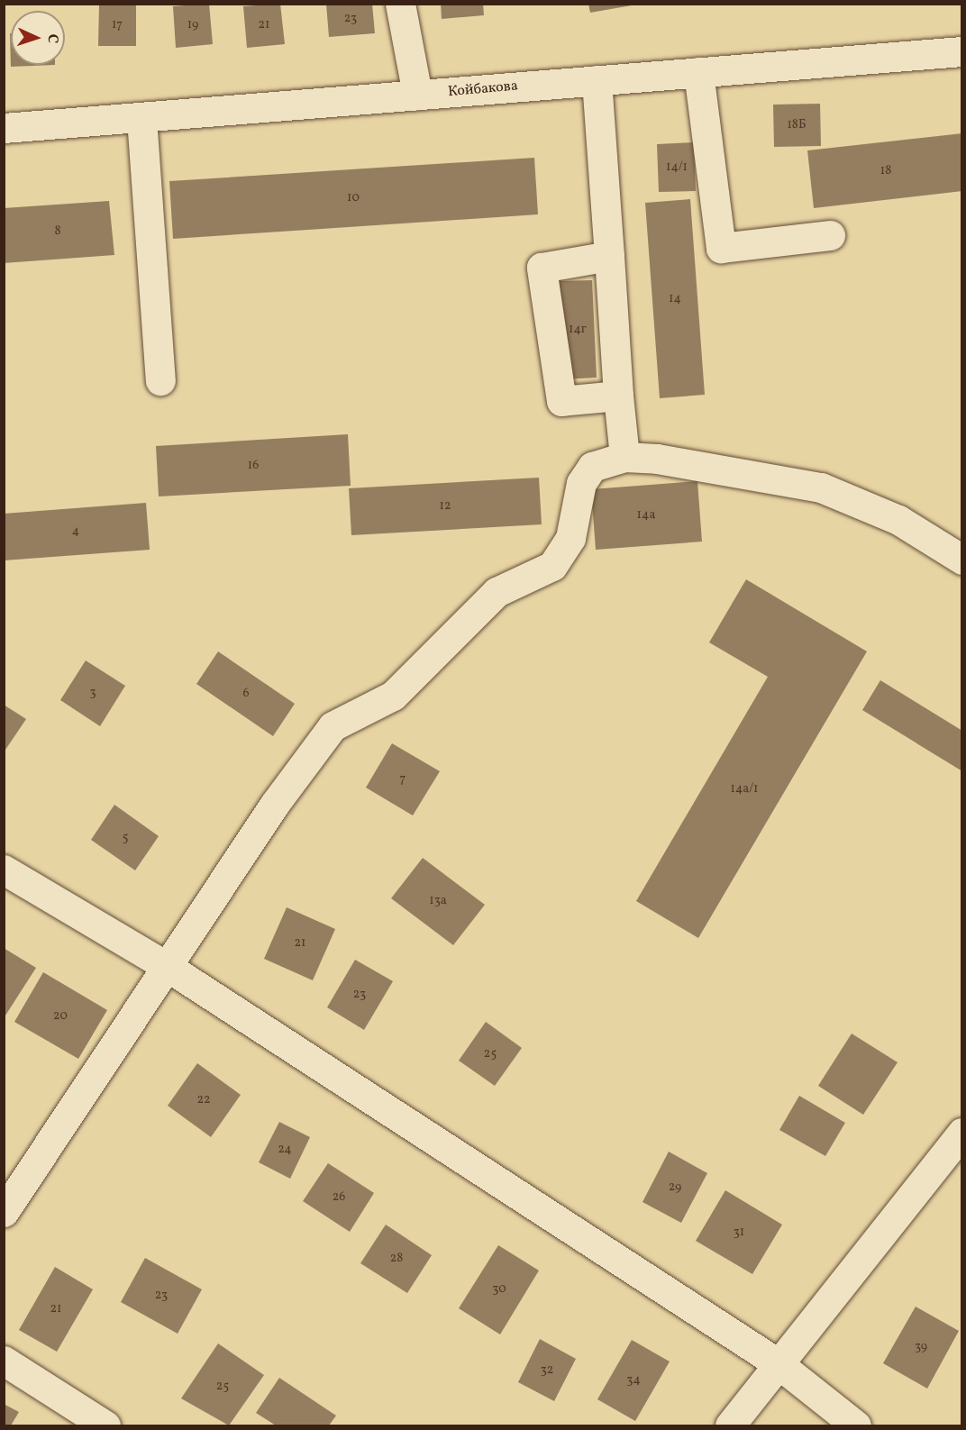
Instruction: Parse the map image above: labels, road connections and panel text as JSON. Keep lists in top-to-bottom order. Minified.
{"streets":{"street":["Койбакова"]},"house_numbers":["23","17","19","21","18Б","14/1","18","10","8","14","14г","16","12","14а","4","3","6","7","14а/1","5","13а","21","23","20","25","22","24","29","26","31","28","30","23","21","39","32","34","25"],"north":"right"}
